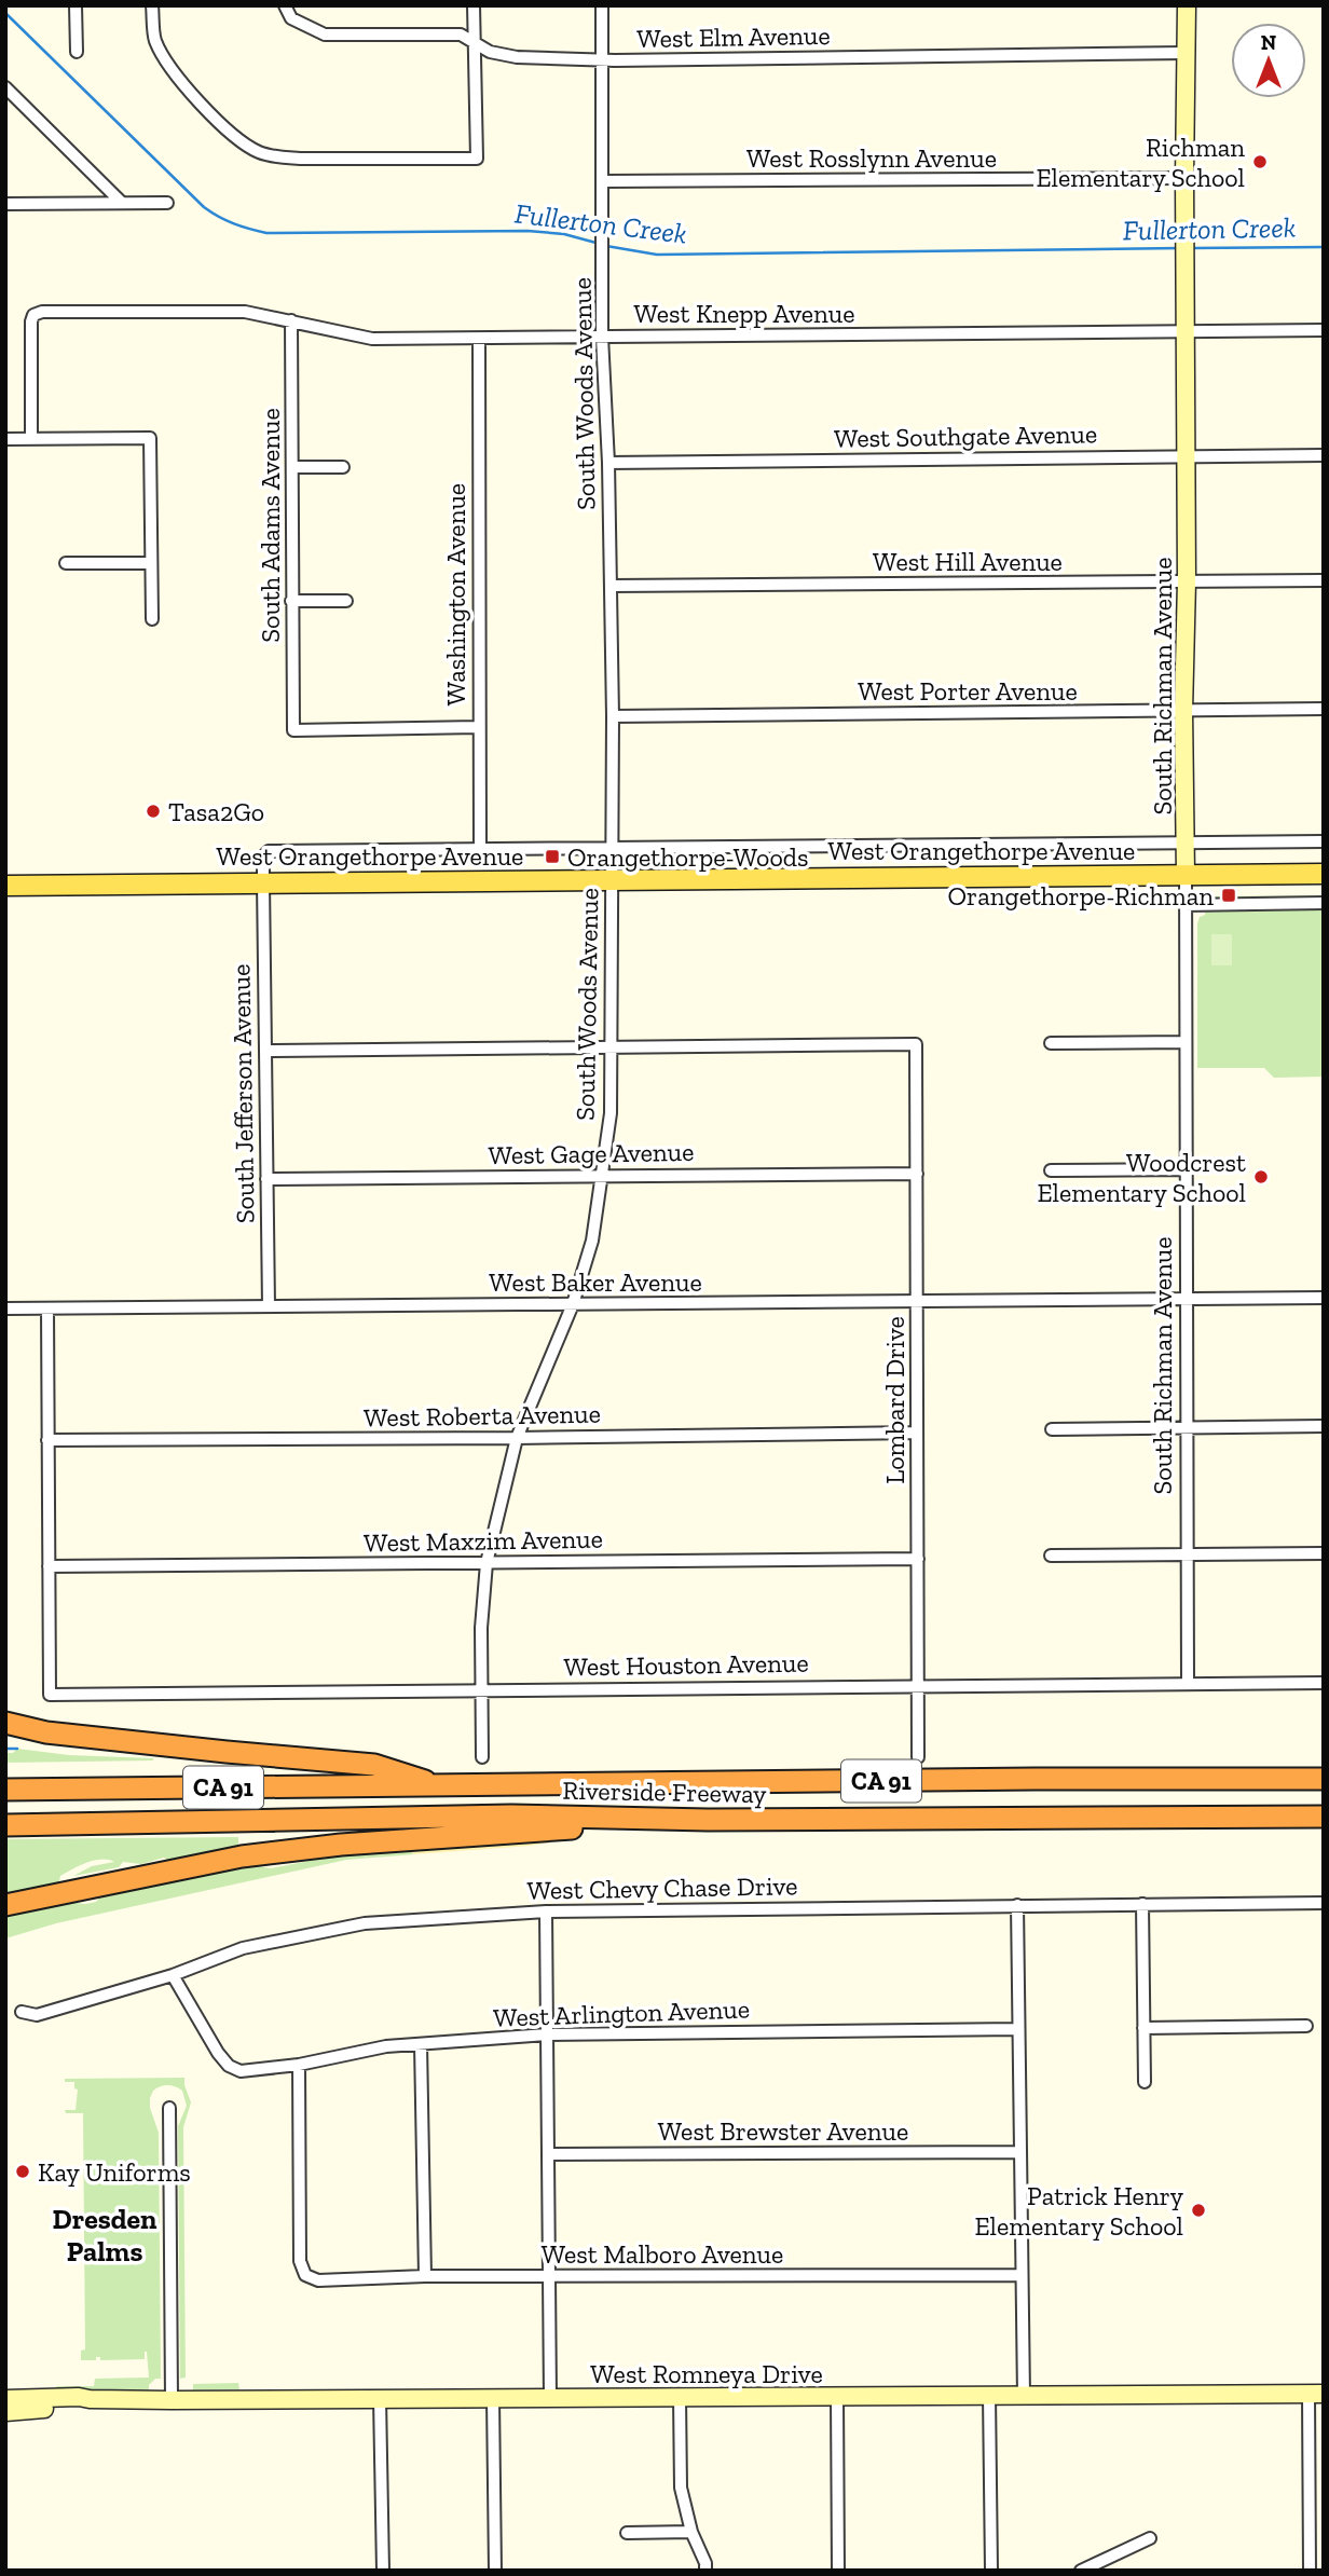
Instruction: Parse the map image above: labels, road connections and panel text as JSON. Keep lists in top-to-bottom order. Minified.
{"streets":{"highway":["CA 91","Riverside Freeway"],"main road":["West Orangethorpe Avenue"],"street":["West Elm Avenue","West Rosslynn Avenue","West Knepp Avenue","South Woods Avenue","West Southgate Avenue","South Adams Avenue","West Hill Avenue","Washington Avenue","South Richman Avenue","West Porter Avenue","South Jefferson Avenue","West Gage Avenue","West Baker Avenue","Lombard Drive","West Roberta Avenue","West Maxzim Avenue","West Houston Avenue","West Chevy Chase Drive","West Arlington Avenue","West Brewster Avenue","West Malboro Avenue","West Romneya Drive"]},"crossings":[["West Elm Avenue","South Woods Avenue"],["West Elm Avenue","South Richman Avenue"],["West Rosslynn Avenue","South Woods Avenue"],["West Rosslynn Avenue","South Richman Avenue"],["West Knepp Avenue","South Woods Avenue"],["West Knepp Avenue","South Adams Avenue"],["West Knepp Avenue","Washington Avenue"],["West Knepp Avenue","South Richman Avenue"],["South Woods Avenue","West Southgate Avenue"],["South Woods Avenue","West Hill Avenue"],["South Woods Avenue","West Porter Avenue"],["South Woods Avenue","West Orangethorpe Avenue"],["South Woods Avenue","West Gage Avenue"],["South Woods Avenue","West Baker Avenue"],["South Woods Avenue","Lombard Drive"],["South Woods Avenue","West Roberta Avenue"],["South Woods Avenue","West Maxzim Avenue"],["South Woods Avenue","West Houston Avenue"],["West Southgate Avenue","South Richman Avenue"],["South Adams Avenue","Washington Avenue"],["West Hill Avenue","South Richman Avenue"],["South Richman Avenue","West Porter Avenue"],["South Richman Avenue","West Orangethorpe Avenue"],["South Richman Avenue","West Baker Avenue"],["South Richman Avenue","West Houston Avenue"],["West Orangethorpe Avenue","South Jefferson Avenue"],["South Jefferson Avenue","West Gage Avenue"],["South Jefferson Avenue","West Baker Avenue"],["West Gage Avenue","Lombard Drive"],["West Baker Avenue","Lombard Drive"],["Lombard Drive","West Roberta Avenue"],["Lombard Drive","West Maxzim Avenue"],["Lombard Drive","West Houston Avenue"],["West Maxzim Avenue","West Houston Avenue"],["West Chevy Chase Drive","West Arlington Avenue"],["West Arlington Avenue","West Malboro Avenue"]],"districts":["Dresden Palms"],"water":["Fullerton Creek"],"places":{"other":["Richman Elementary School","Tasa2Go","Woodcrest Elementary School","Kay Uniforms","Patrick Henry Elementary School"],"transit":["Orangethorpe-Woods","Orangethorpe-Richman"]},"north":"top"}
